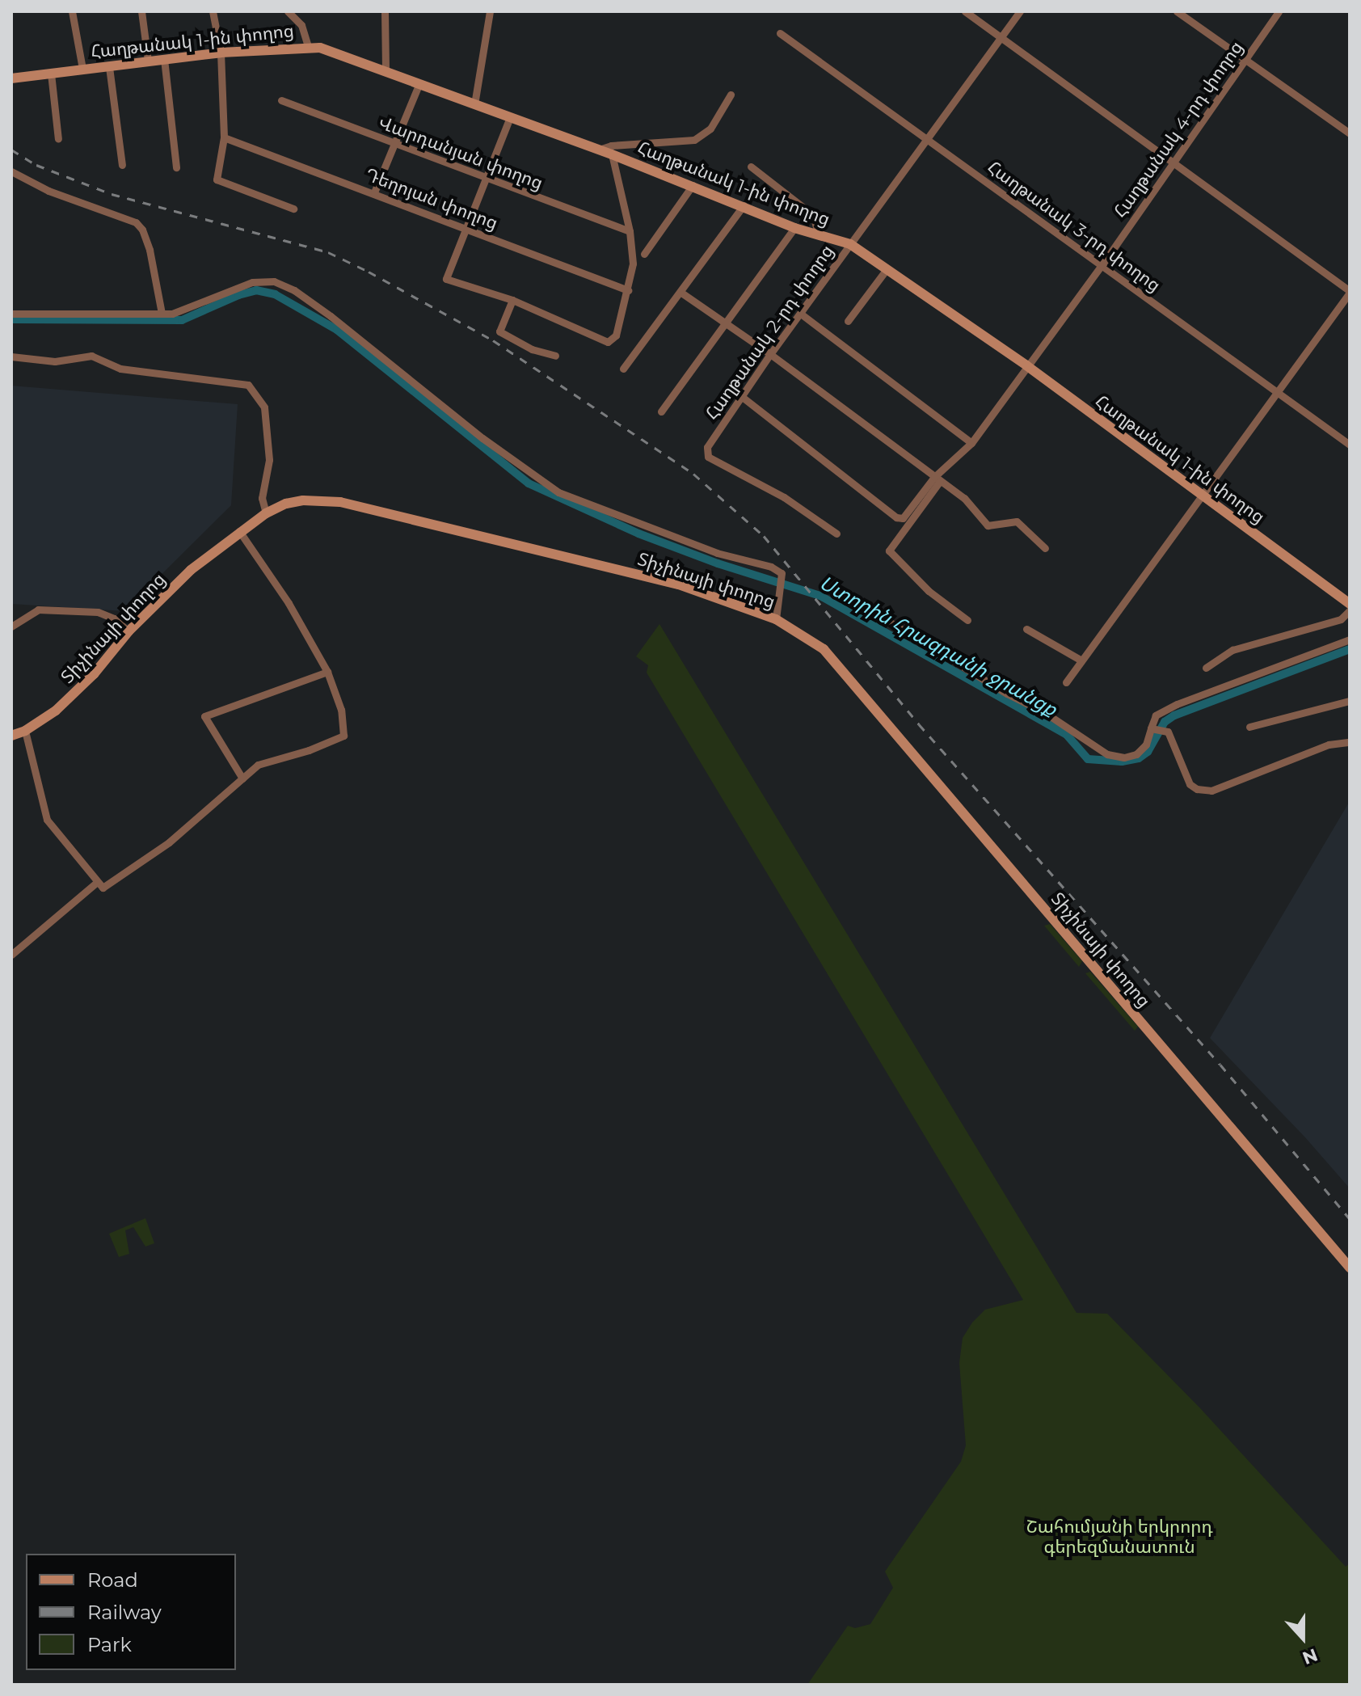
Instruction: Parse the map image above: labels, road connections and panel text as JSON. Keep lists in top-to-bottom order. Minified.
{"streets":{"street":["Հաղթանակ 1-ին փողոց","Հաղթանակ 4-րդ փողոց","Վարդանյան փողոց","Դեղոյան փողոց","Հաղթանակ 3-րդ փողոց","Հաղթանակ 2-րդ փողոց","Տիչինայի փողոց"]},"crossings":[["Հաղթանակ 1-ին փողոց","Հաղթանակ 4-րդ փողոց"],["Հաղթանակ 1-ին փողոց","Հաղթանակ 2-րդ փողոց"],["Հաղթանակ 4-րդ փողոց","Հաղթանակ 3-րդ փողոց"],["Հաղթանակ 3-րդ փողոց","Հաղթանակ 2-րդ փողոց"]],"water":["Ստորին Հրազդանի ջրանցք"],"parks":["Շահումյանի երկրորդ գերեզմանատուն"],"legend":["Road","Railway","Park"],"north":"bottom"}
